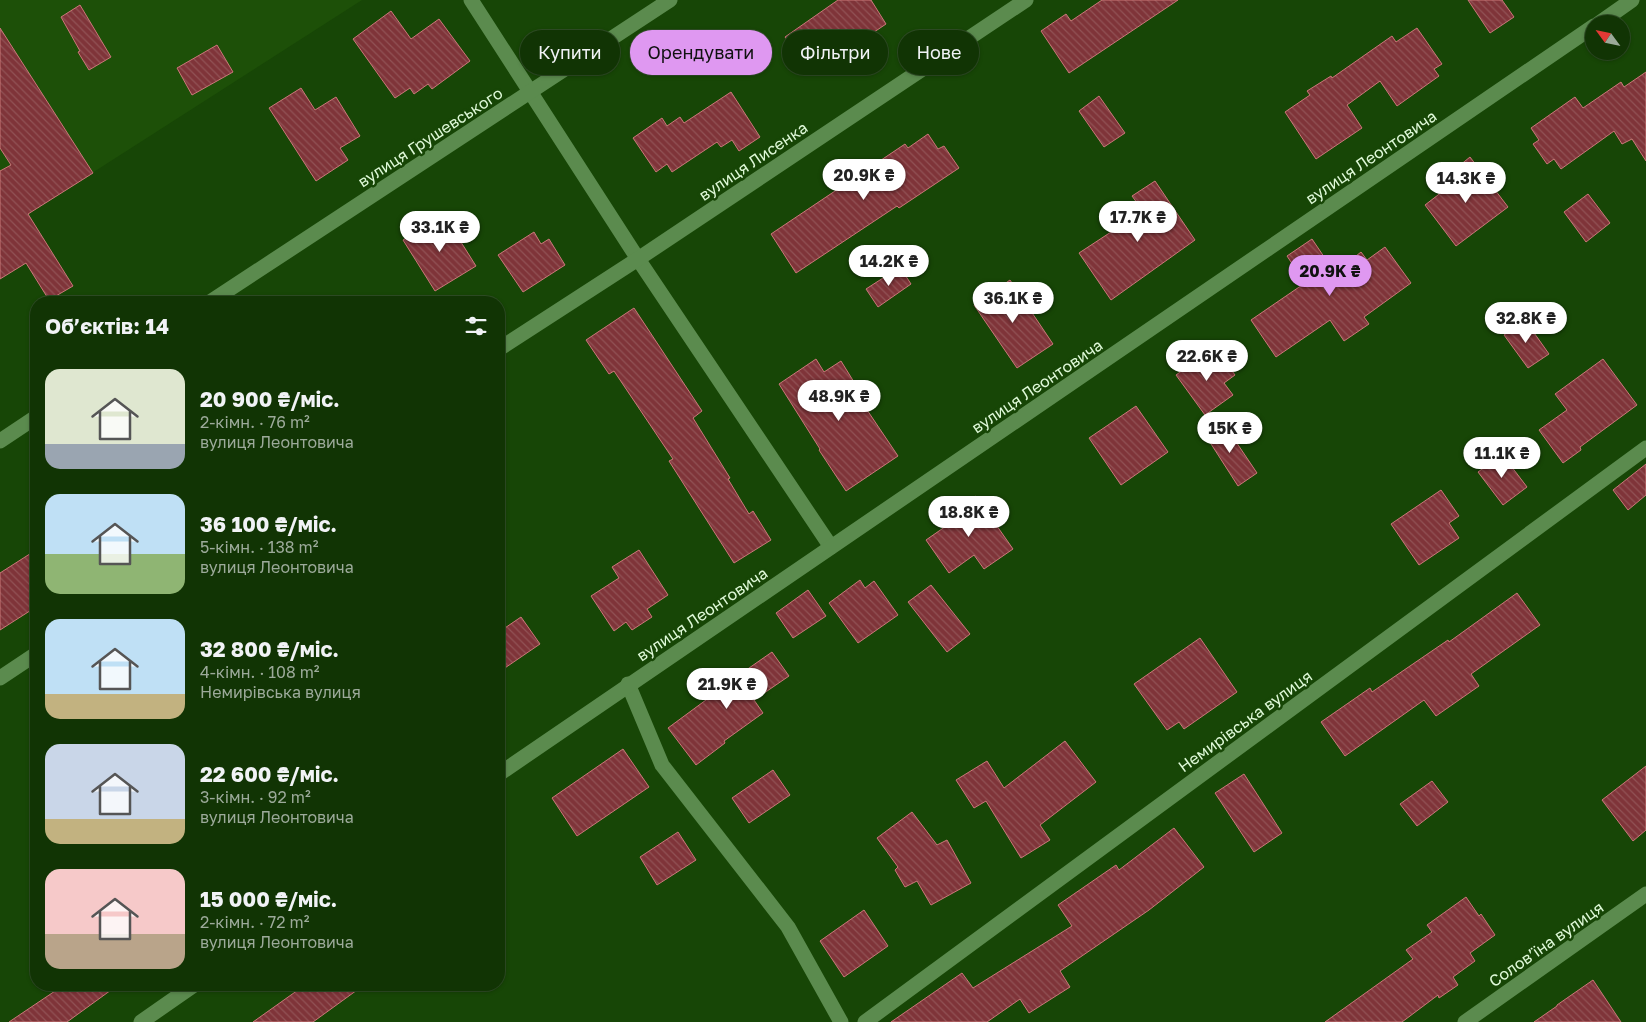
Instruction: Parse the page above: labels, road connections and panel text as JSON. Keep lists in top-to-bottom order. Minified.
{"streets":{"street":["вулиця Грушевського","вулиця Леонтовича","вулиця Лисенка","Немирівська вулиця","Соловʼїна вулиця"]},"north":"top left","page":{"chip":["Купити","Орендувати","Фільтри","Нове"],"price":["20.9K ₴","14.3K ₴","17.7K ₴","33.1K ₴","14.2K ₴","20.9K ₴","36.1K ₴","32.8K ₴","22.6K ₴","48.9K ₴","15K ₴","11.1K ₴","18.8K ₴","21.9K ₴"],"heading":"Об’єктів: 14","list":[{"name":"20 900 ₴/міс.","note":"2-кімн. · 76 m² · вулиця Леонтовича"},{"name":"36 100 ₴/міс.","note":"5-кімн. · 138 m² · вулиця Леонтовича"},{"name":"32 800 ₴/міс.","note":"4-кімн. · 108 m² · Немирівська вулиця"},{"name":"22 600 ₴/міс.","note":"3-кімн. · 92 m² · вулиця Леонтовича"},{"name":"15 000 ₴/міс.","note":"2-кімн. · 72 m² · вулиця Леонтовича"}]}}
